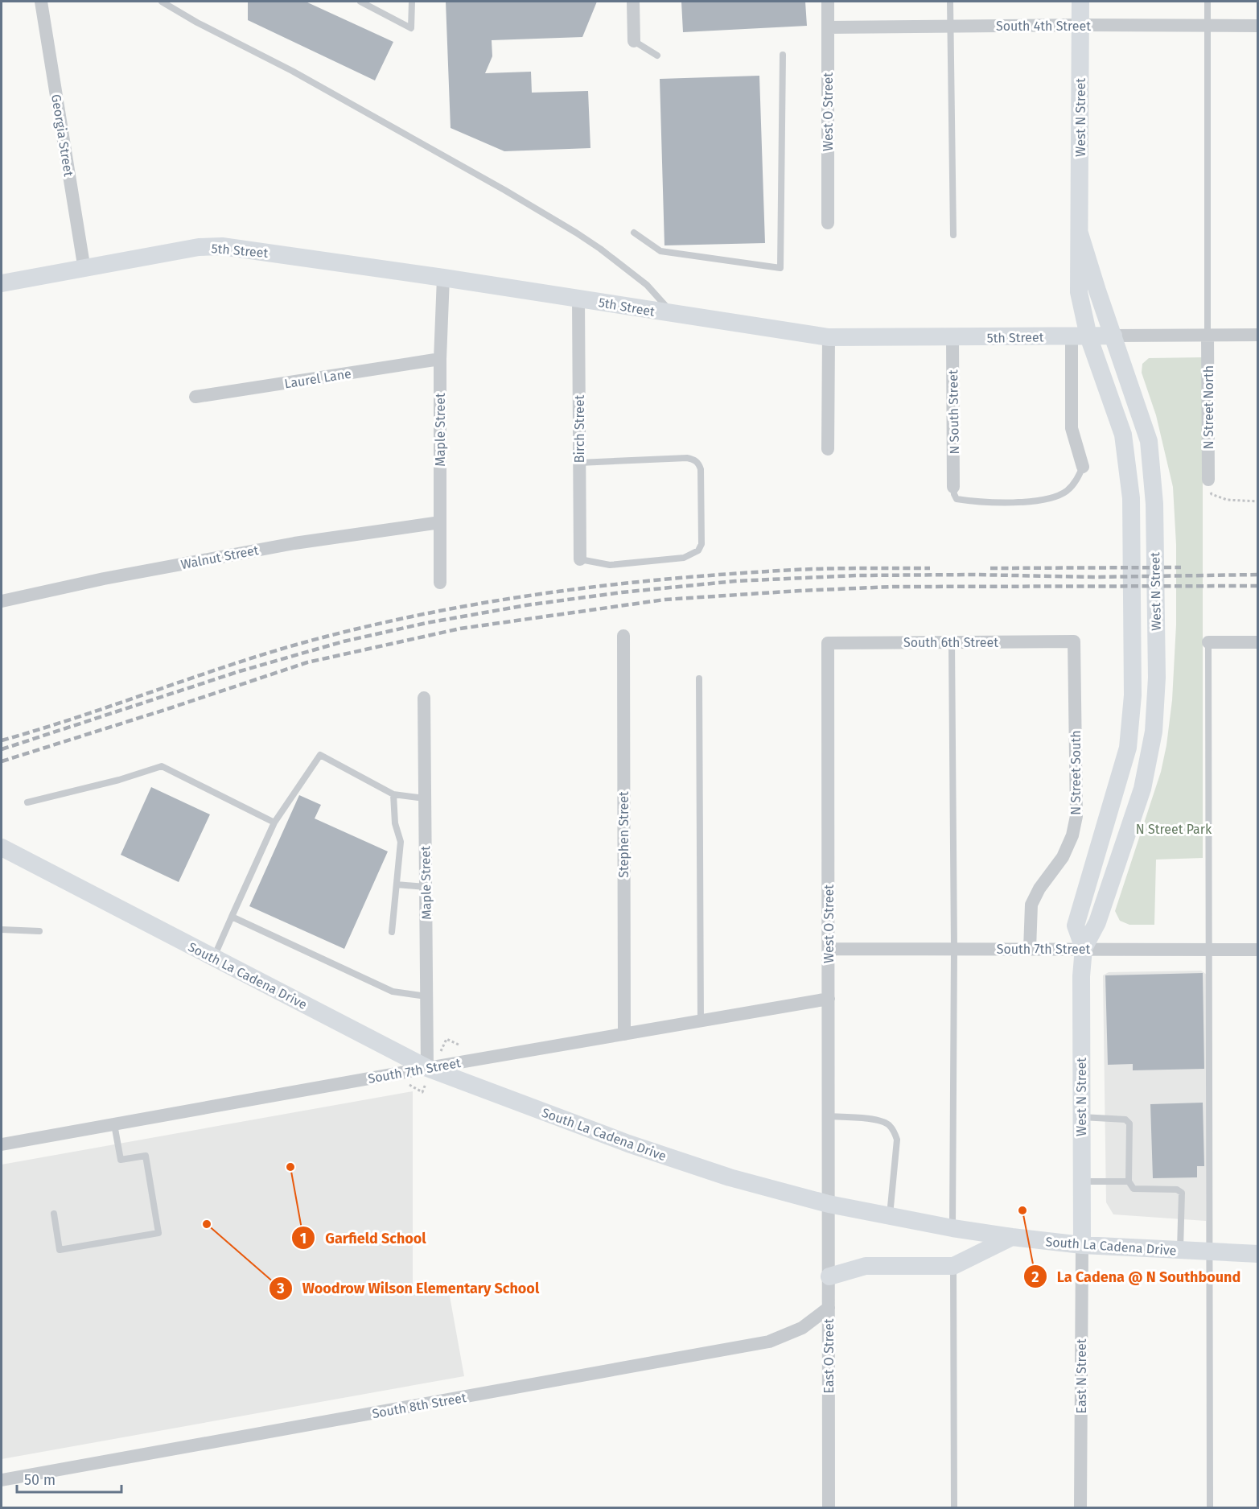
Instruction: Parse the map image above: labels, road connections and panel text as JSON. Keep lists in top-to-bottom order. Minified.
{"streets":{"street":["South 4th Street","West O Street","West N Street","Georgia Street","5th Street","Laurel Lane","N Street North","N South Street","Birch Street","Maple Street","Walnut Street","South 6th Street","N Street South","Stephen Street","South 7th Street","South La Cadena Drive","East O Street","East N Street","South 8th Street"]},"crossings":[["South 4th Street","West O Street"],["South 4th Street","West N Street"],["West O Street","South 6th Street"],["West O Street","South 7th Street"],["West O Street","South La Cadena Drive"],["West O Street","East O Street"],["West N Street","5th Street"],["West N Street","South 7th Street"],["West N Street","South La Cadena Drive"],["West N Street","East N Street"],["Georgia Street","5th Street"],["5th Street","N Street North"],["5th Street","N South Street"],["5th Street","Birch Street"],["5th Street","Maple Street"],["Laurel Lane","Maple Street"],["Maple Street","Walnut Street"],["Maple Street","South 7th Street"],["Maple Street","South La Cadena Drive"],["South 6th Street","N Street South"],["N Street South","South 7th Street"],["Stephen Street","South 7th Street"],["South 7th Street","South La Cadena Drive"],["South La Cadena Drive","East O Street"],["South La Cadena Drive","East N Street"],["East O Street","South 8th Street"]],"parks":["N Street Park"],"places":["Garfield School","La Cadena @ N Southbound","Woodrow Wilson Elementary School"],"scale_bar":"50 m"}
